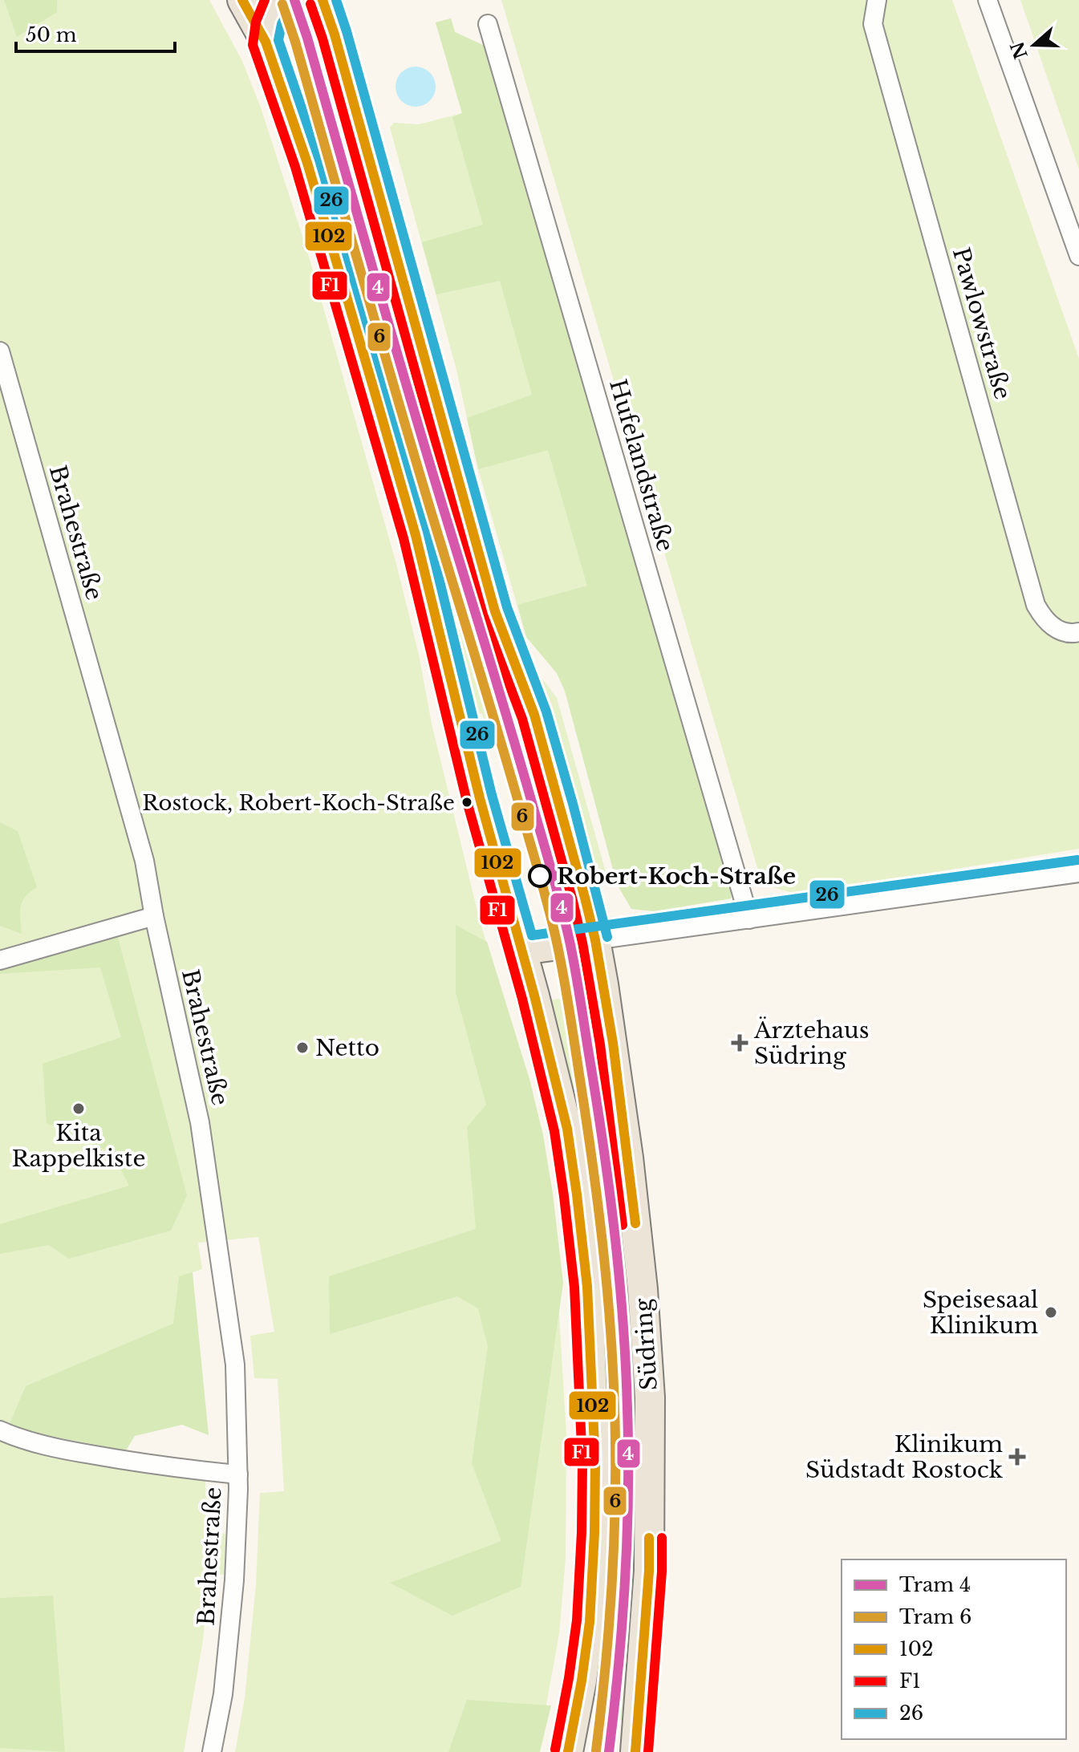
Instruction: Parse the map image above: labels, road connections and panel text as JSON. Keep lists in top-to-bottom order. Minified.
{"streets":{"main road":["Südring"],"street":["Pawlowstraße","Hufelandstraße","Brahestraße"]},"places":{"other":["Rostock, Robert-Koch-Straße","Robert-Koch-Straße","Netto","Kita Rappelkiste","Speisesaal Klinikum"],"health":["Ärztehaus Südring","Klinikum Südstadt Rostock"]},"lines":["tram line 4","transit line 102","transit line F1","transit line 26","tram line 6"],"legend":["Tram 4","Tram 6","102","F1","26"],"scale_bar":"50 m","north":"left"}
